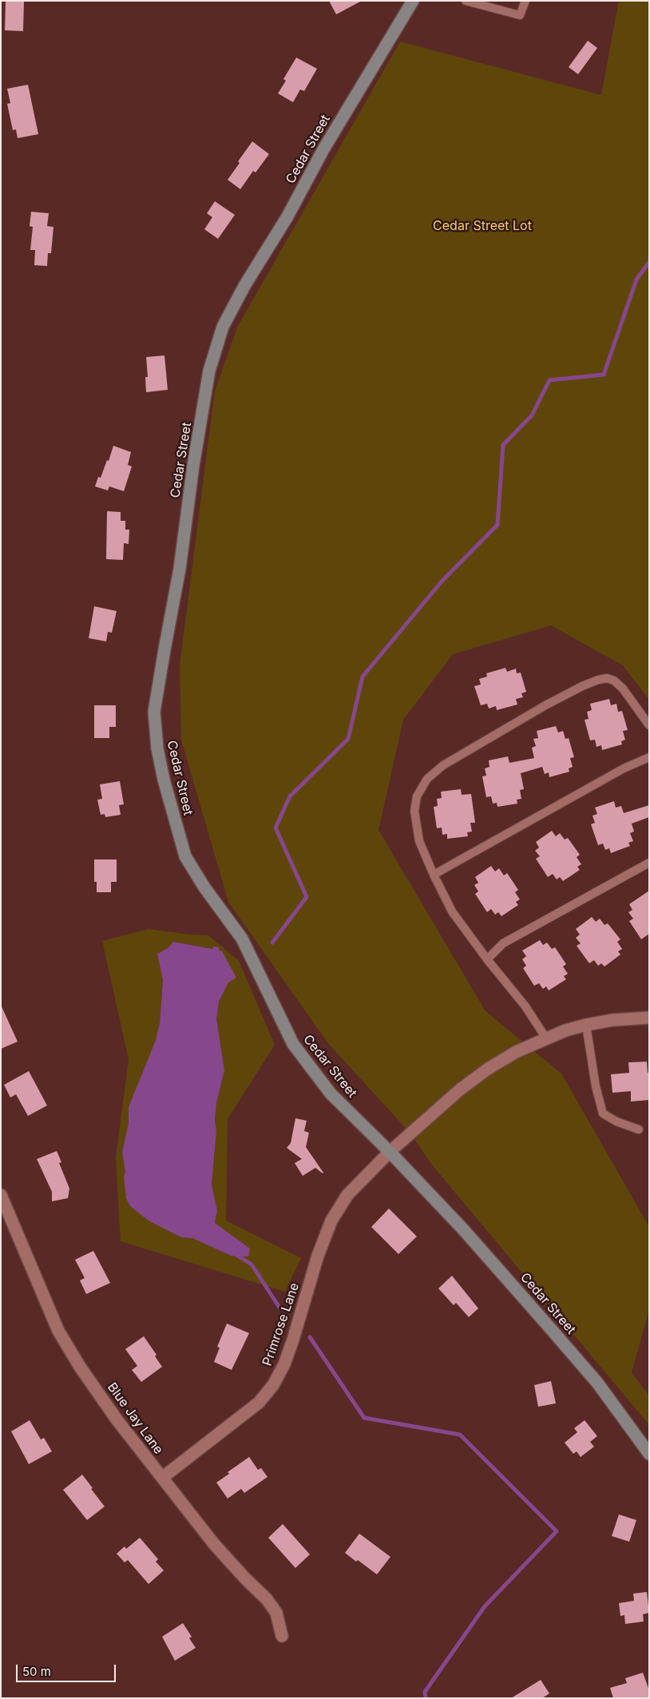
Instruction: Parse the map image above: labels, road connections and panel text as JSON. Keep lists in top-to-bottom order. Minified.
{"streets":{"street":["Cedar Street","Primrose Lane","Blue Jay Lane"]},"crossings":[["Cedar Street","Primrose Lane"],["Primrose Lane","Blue Jay Lane"]],"parks":["Cedar Street Lot"],"scale_bar":"50 m"}
